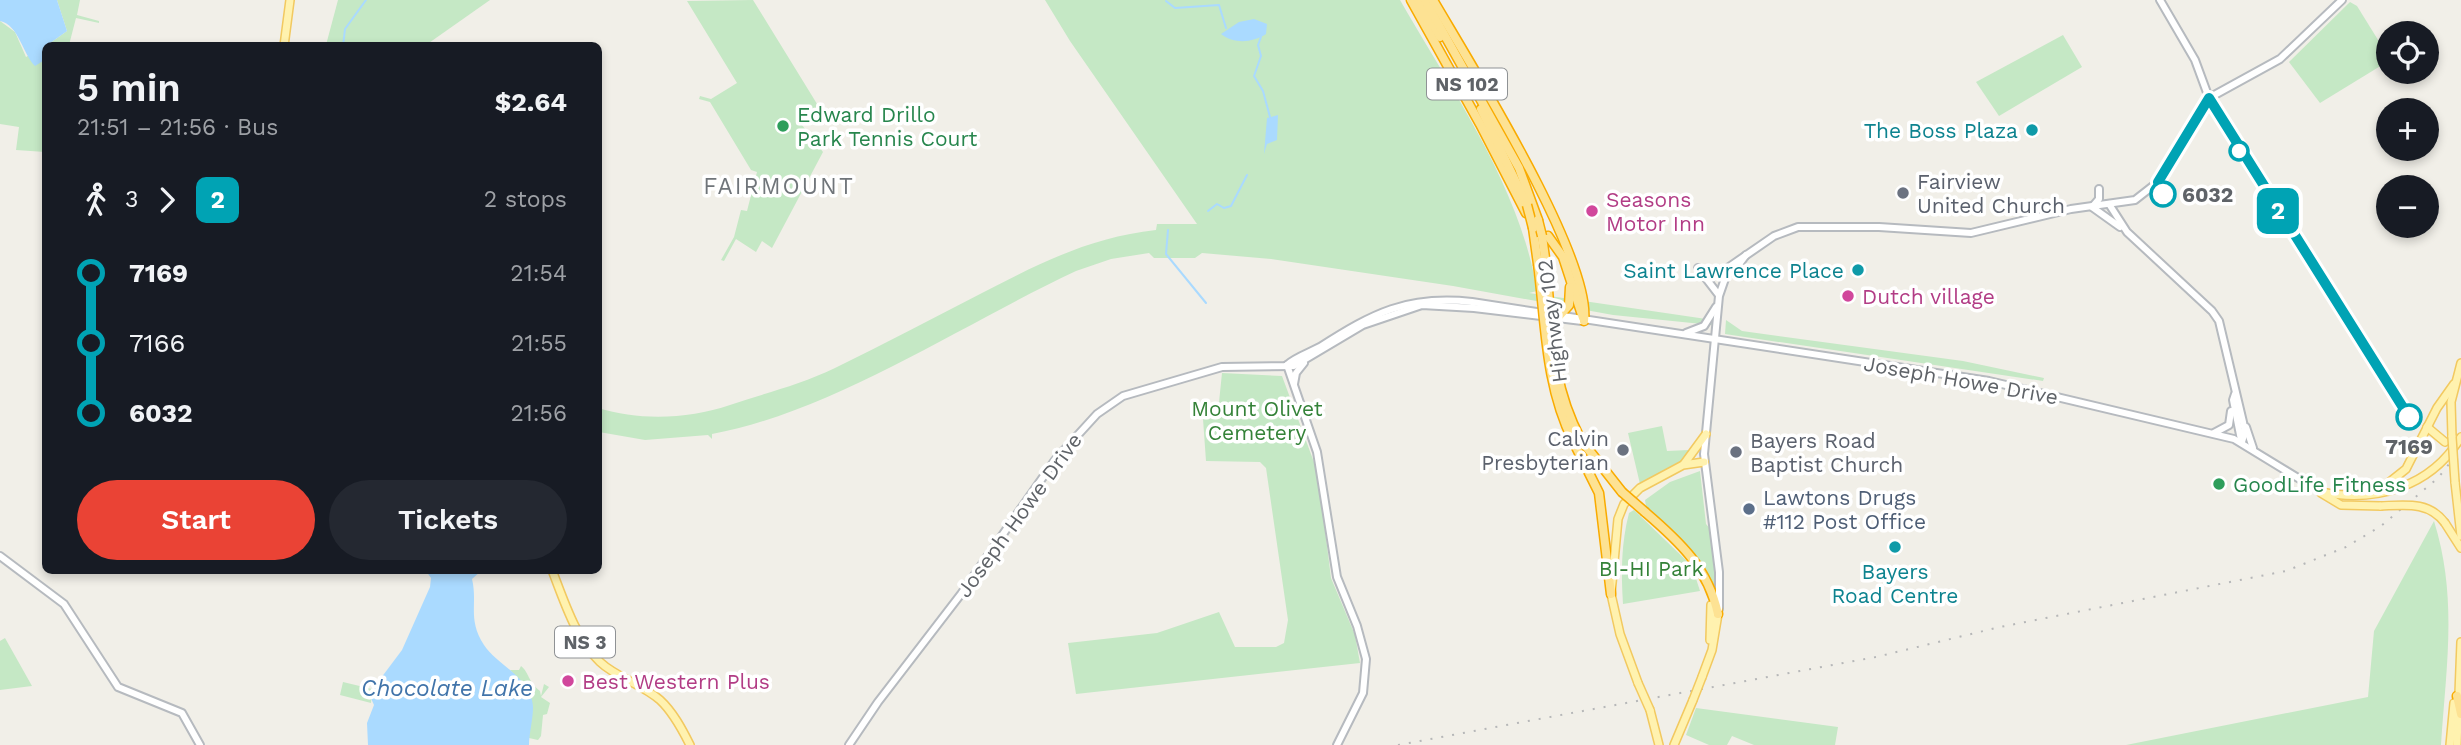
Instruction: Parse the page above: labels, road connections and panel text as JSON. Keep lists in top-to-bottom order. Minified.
{"streets":{"highway":["NS 102","Highway 102"],"main road":["Joseph Howe Drive","NS 3"]},"crossings":[["NS 102","Highway 102"]],"districts":["FAIRMOUNT"],"water":["Chocolate Lake"],"parks":["Mount Olivet Cemetery","BI-HI Park"],"places":["Edward Drillo Park Tennis Court","The Boss Plaza","Fairview United Church","6032","Seasons Motor Inn","Saint Lawrence Place","Dutch village","7169","Calvin Presbyterian","Bayers Road Baptist Church","GoodLife Fitness","Lawtons Drugs #112 Post Office","Bayers Road Centre","Best Western Plus"],"lines":["bus line 2"],"page":{"on_map":"2","map_buttons":["+","−"],"heading":["5 min","21:51 – 21:56 · Bus","$2.64"],"legs":["3","2","2 stops"],"list":[{"name":"7169","value":"21:54"},{"name":"7166","value":"21:55"},{"name":"6032","value":"21:56"}],"buttons":["Start","Tickets"]}}
